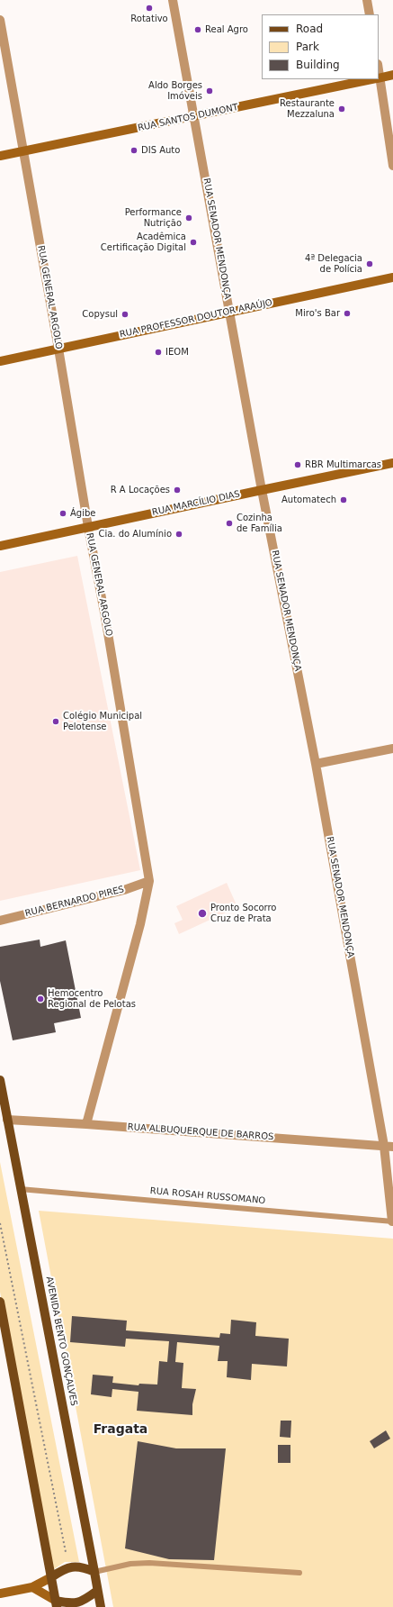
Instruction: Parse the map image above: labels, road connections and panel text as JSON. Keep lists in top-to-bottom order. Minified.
{"streets":{"main road":["AVENIDA BENTO GONÇALVES"],"street":["RUA SANTOS DUMONT","RUA SENADOR MENDONÇA","RUA GENERAL ARGOLO","RUA PROFESSOR DOUTOR ARAÚJO","RUA MARCÍLIO DIAS","RUA BERNARDO PIRES","RUA ALBUQUERQUE DE BARROS"],"lane":["RUA ROSAH RUSSOMANO"]},"crossings":[["RUA SANTOS DUMONT","RUA SENADOR MENDONÇA"],["RUA SANTOS DUMONT","RUA GENERAL ARGOLO"],["RUA SENADOR MENDONÇA","RUA PROFESSOR DOUTOR ARAÚJO"],["RUA SENADOR MENDONÇA","RUA MARCÍLIO DIAS"],["RUA SENADOR MENDONÇA","RUA ALBUQUERQUE DE BARROS"],["RUA SENADOR MENDONÇA","RUA ROSAH RUSSOMANO"],["RUA GENERAL ARGOLO","RUA PROFESSOR DOUTOR ARAÚJO"],["RUA GENERAL ARGOLO","RUA MARCÍLIO DIAS"],["RUA GENERAL ARGOLO","RUA BERNARDO PIRES"],["RUA GENERAL ARGOLO","RUA ALBUQUERQUE DE BARROS"],["RUA ALBUQUERQUE DE BARROS","AVENIDA BENTO GONÇALVES"],["RUA ROSAH RUSSOMANO","AVENIDA BENTO GONÇALVES"]],"districts":["Fragata"],"places":["Rotativo","Real Agro","Aldo Borges Imóveis","Restaurante Mezzaluna","DIS Auto","Performance Nutrição","Acadêmica Certificação Digital","4ª Delegacia de Polícia","Miro's Bar","Copysul","IEOM","RBR Multimarcas","R A Locações","Automatech","Ágibe","Cozinha de Família","Cia. do Alumínio","Colégio Municipal Pelotense","Pronto Socorro Cruz de Prata","Hemocentro Regional de Pelotas"],"legend":["Road","Park","Building"]}
